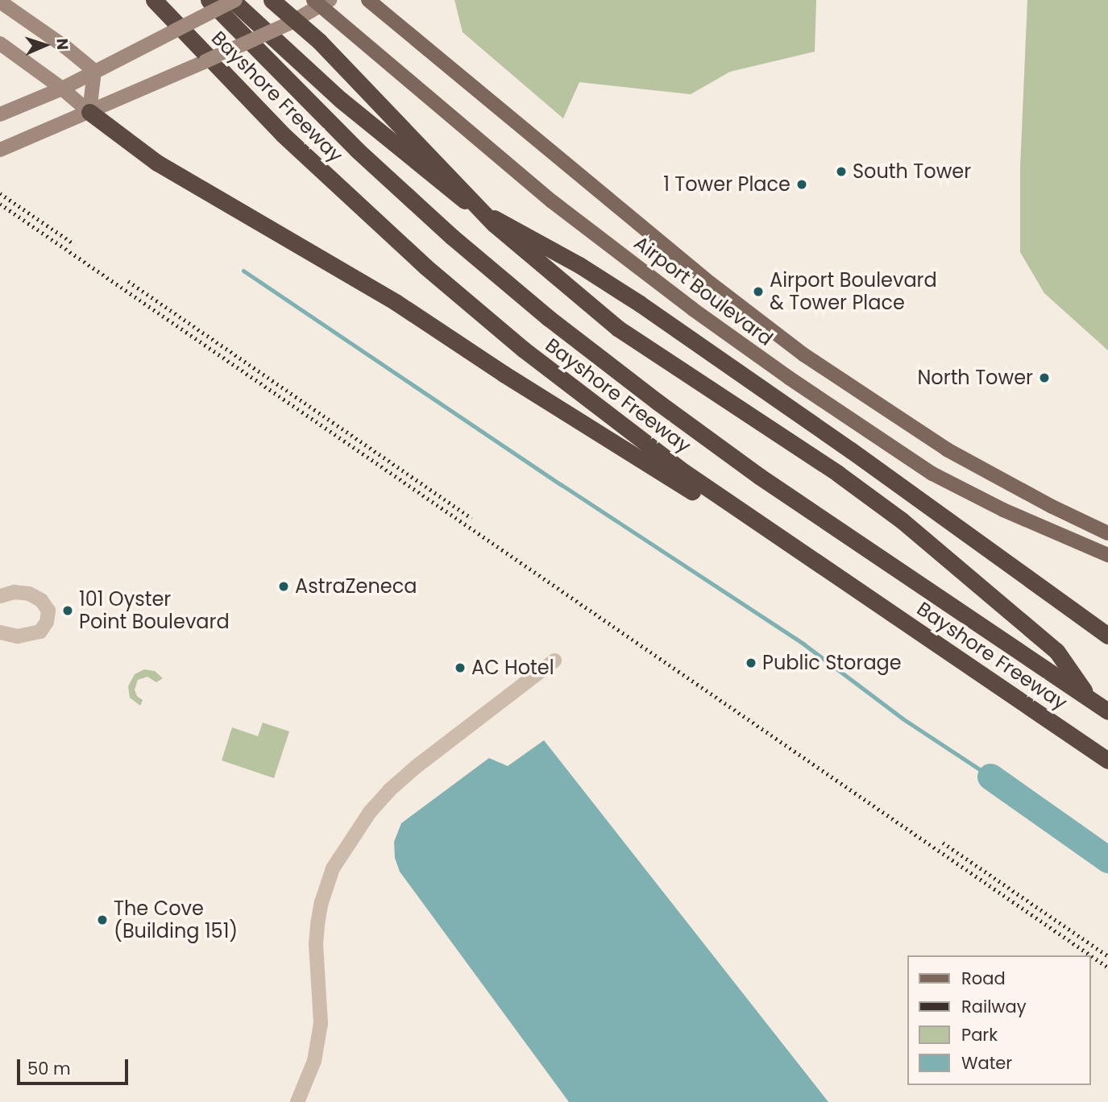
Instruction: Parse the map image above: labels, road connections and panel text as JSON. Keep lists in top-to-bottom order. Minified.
{"streets":{"highway":["Bayshore Freeway"],"main road":["Airport Boulevard"]},"places":["South Tower","1 Tower Place","Airport Boulevard & Tower Place","North Tower","AstraZeneca","101 Oyster Point Boulevard","Public Storage","AC Hotel","The Cove (Building 151)"],"legend":["Road","Railway","Park","Water"],"scale_bar":"50 m","north":"right"}
